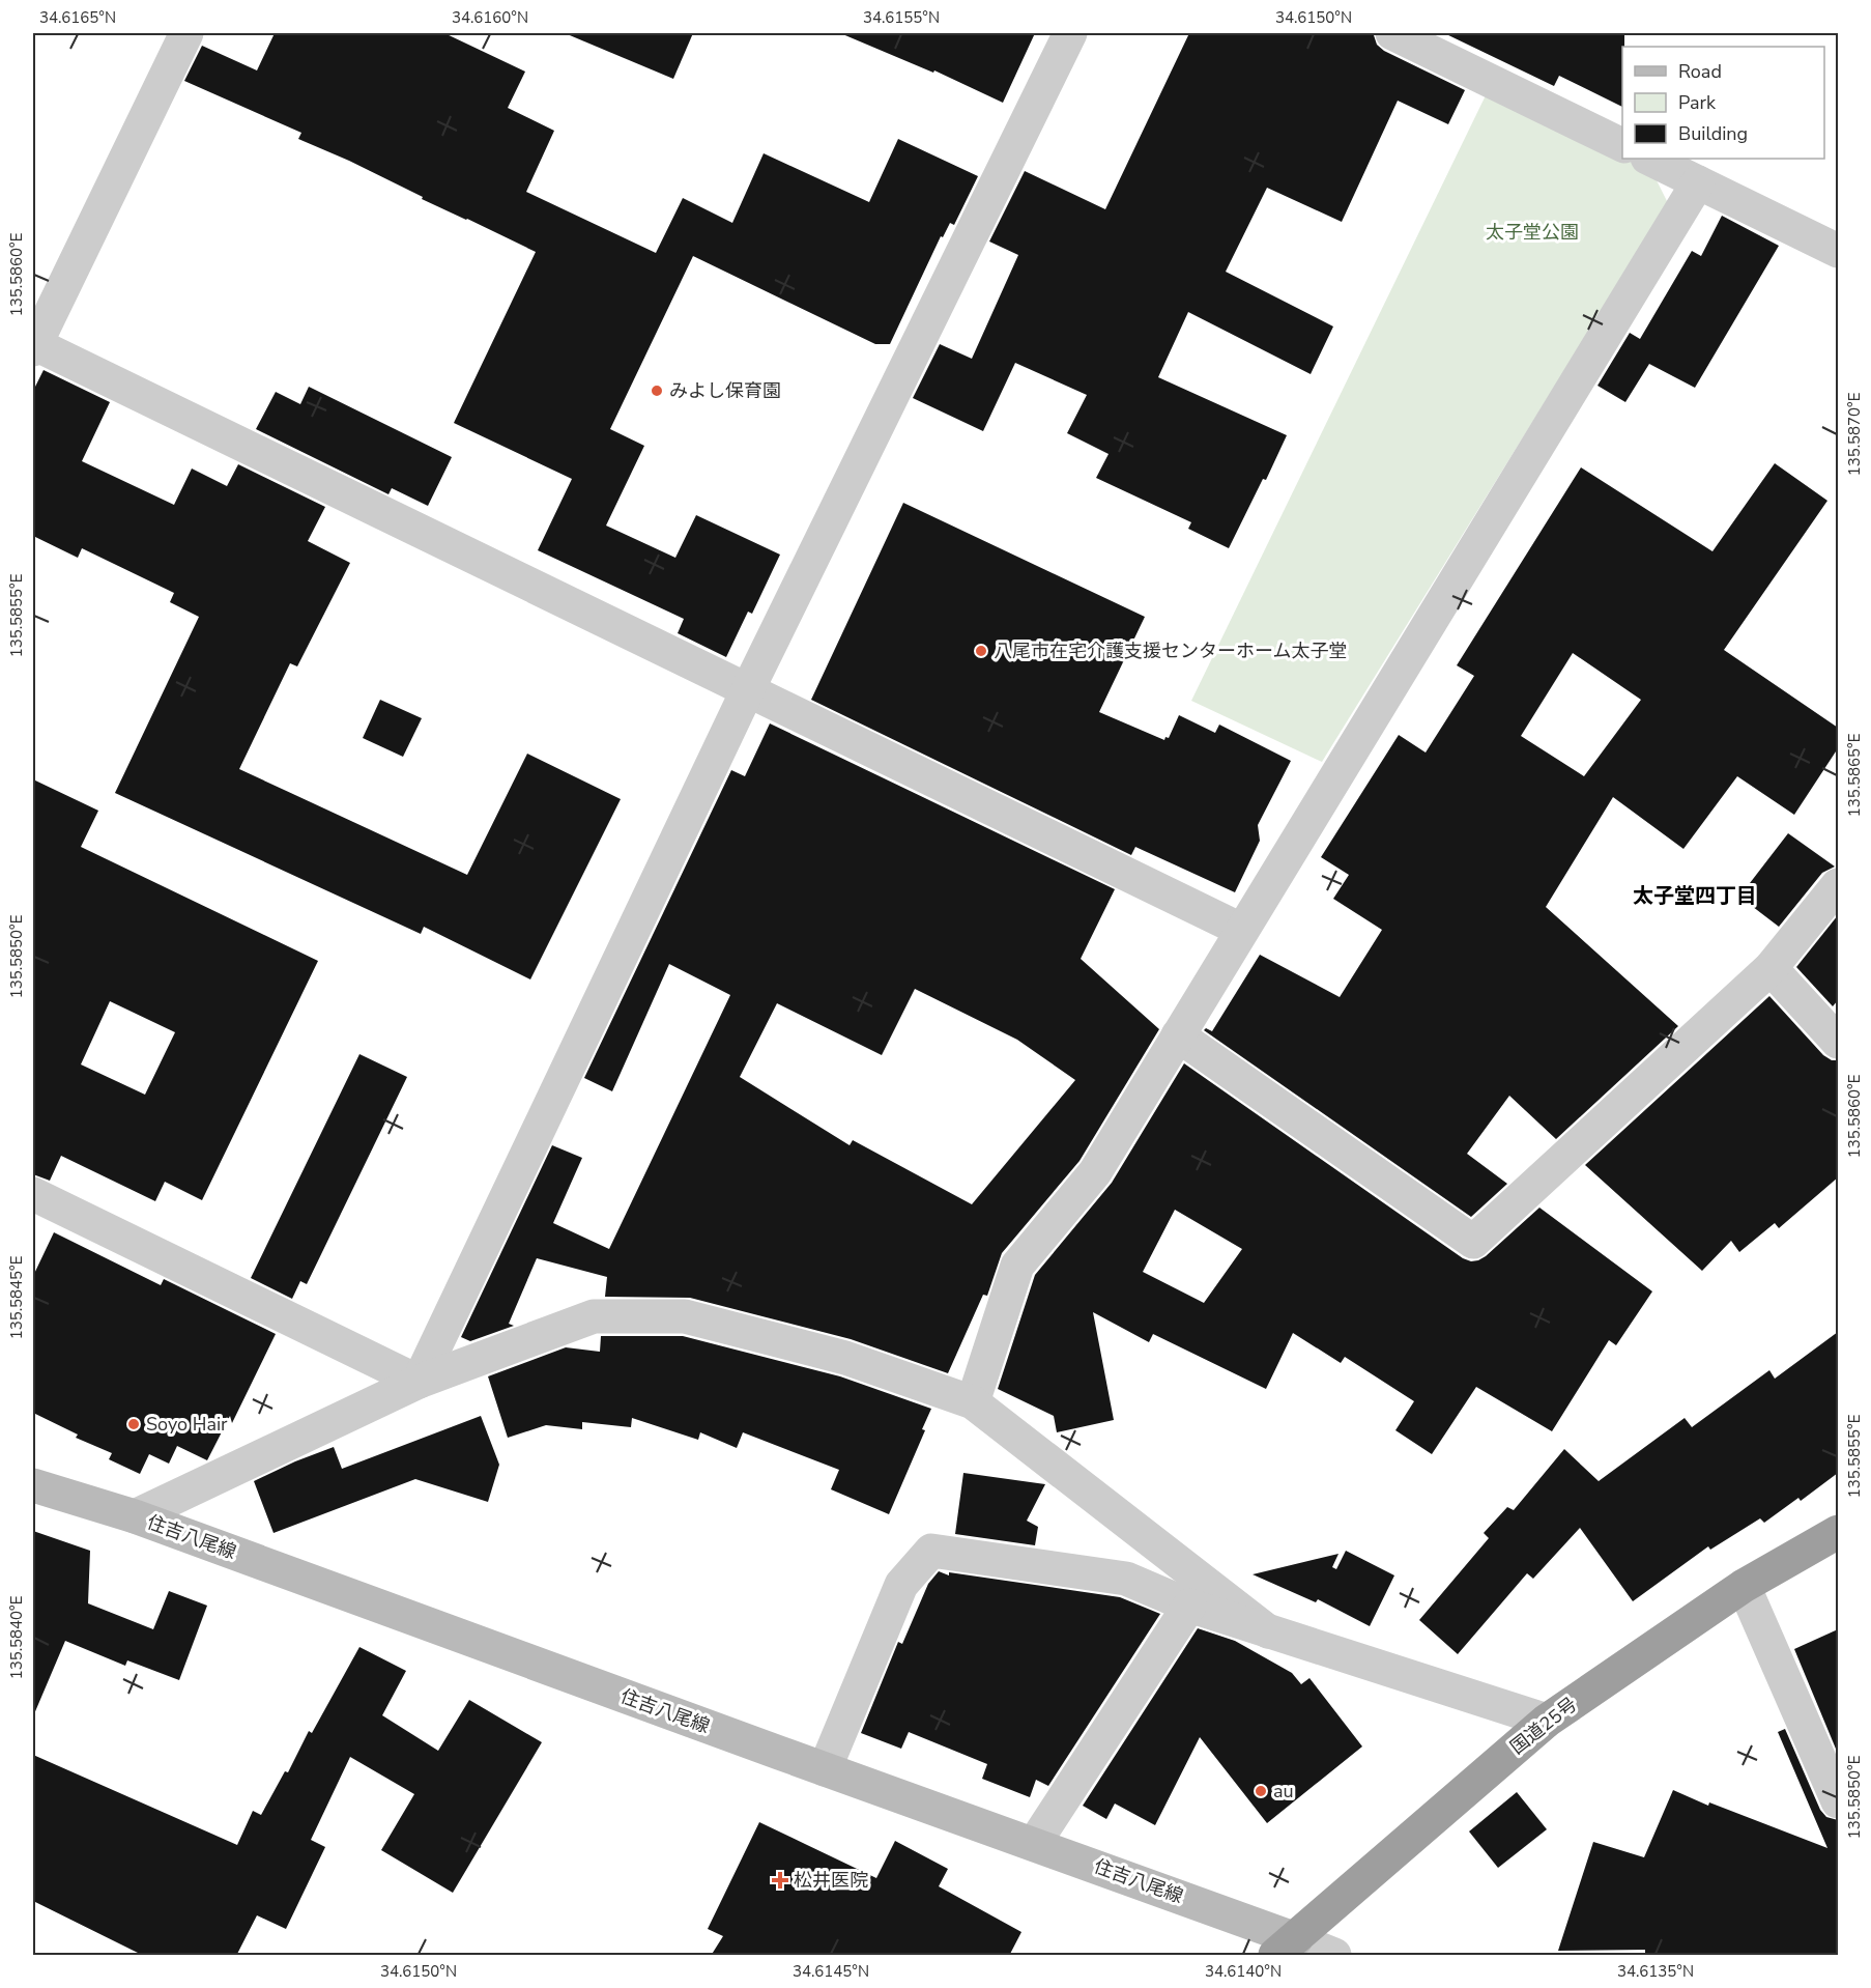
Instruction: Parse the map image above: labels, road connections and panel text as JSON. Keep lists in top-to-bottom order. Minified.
{"streets":{"highway":["国道25号"],"main road":["住吉八尾線"]},"crossings":[["住吉八尾線","国道25号"]],"districts":["太子堂四丁目"],"parks":["太子堂公園"],"places":{"other":["みよし保育園","八尾市在宅介護支援センターホーム太子堂","Soyo Hair","au"],"health":["松井医院"]},"legend":["Road","Park","Building"],"coordinates":["34.6165°N","34.6160°N","34.6155°N","34.6150°N","135.5860°E","135.5870°E","135.5855°E","135.5865°E","135.5850°E","135.5845°E","135.5840°E","34.6145°N","34.6140°N","34.6135°N"]}
